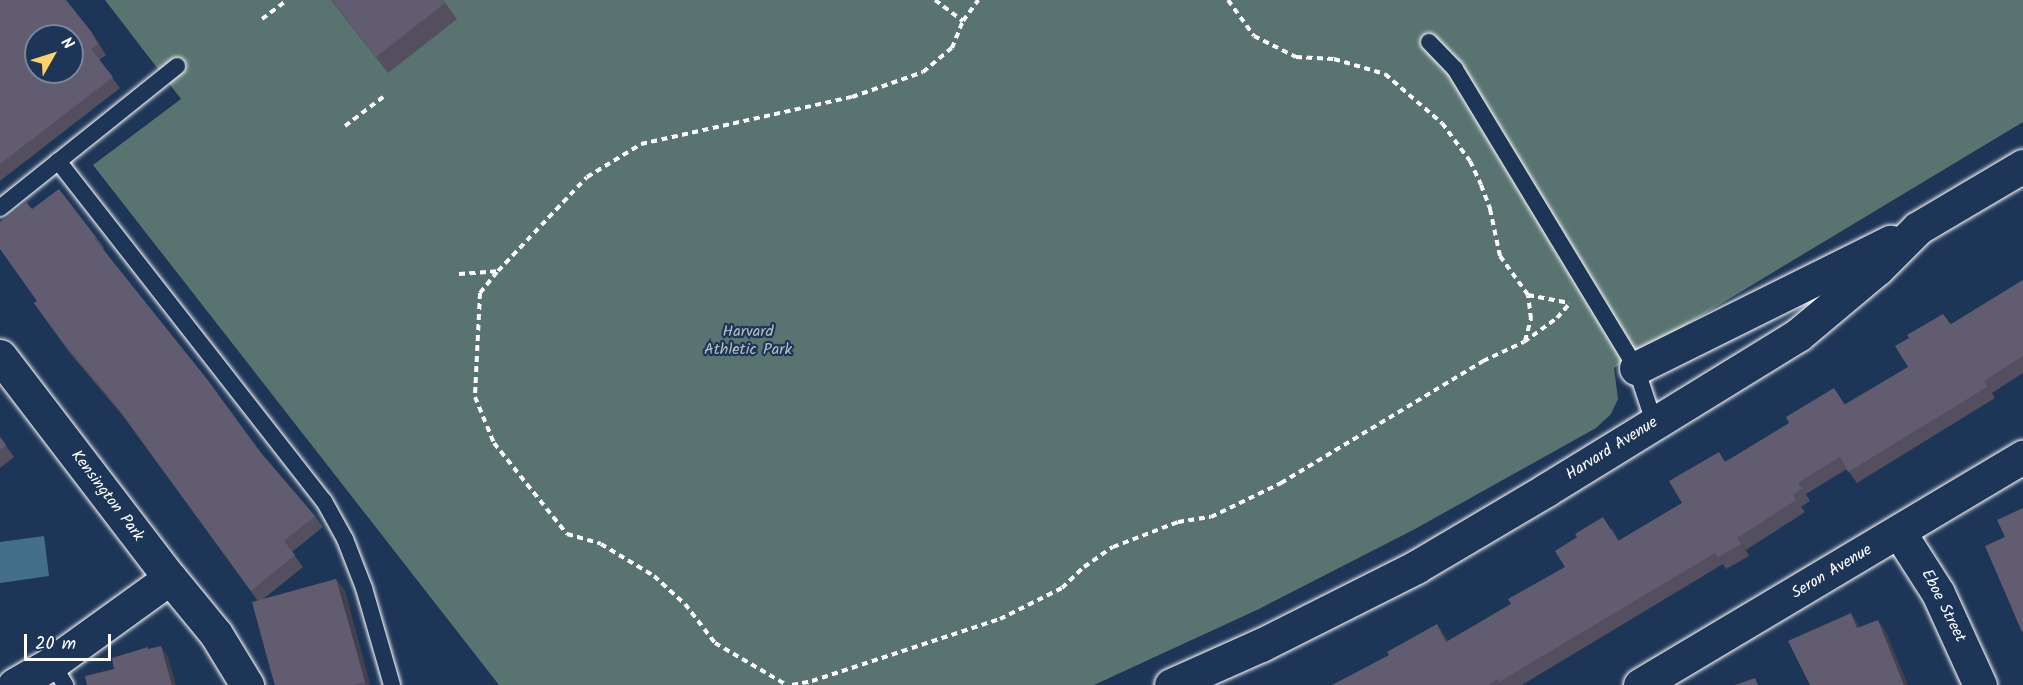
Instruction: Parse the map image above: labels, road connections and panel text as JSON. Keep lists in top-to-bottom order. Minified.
{"streets":{"main road":["Harvard Avenue","Kensington Park","Seron Avenue","Eboe Street"]},"crossings":[["Seron Avenue","Eboe Street"]],"parks":["Harvard Athletic Park"],"scale_bar":"20 m","north":"top right"}
